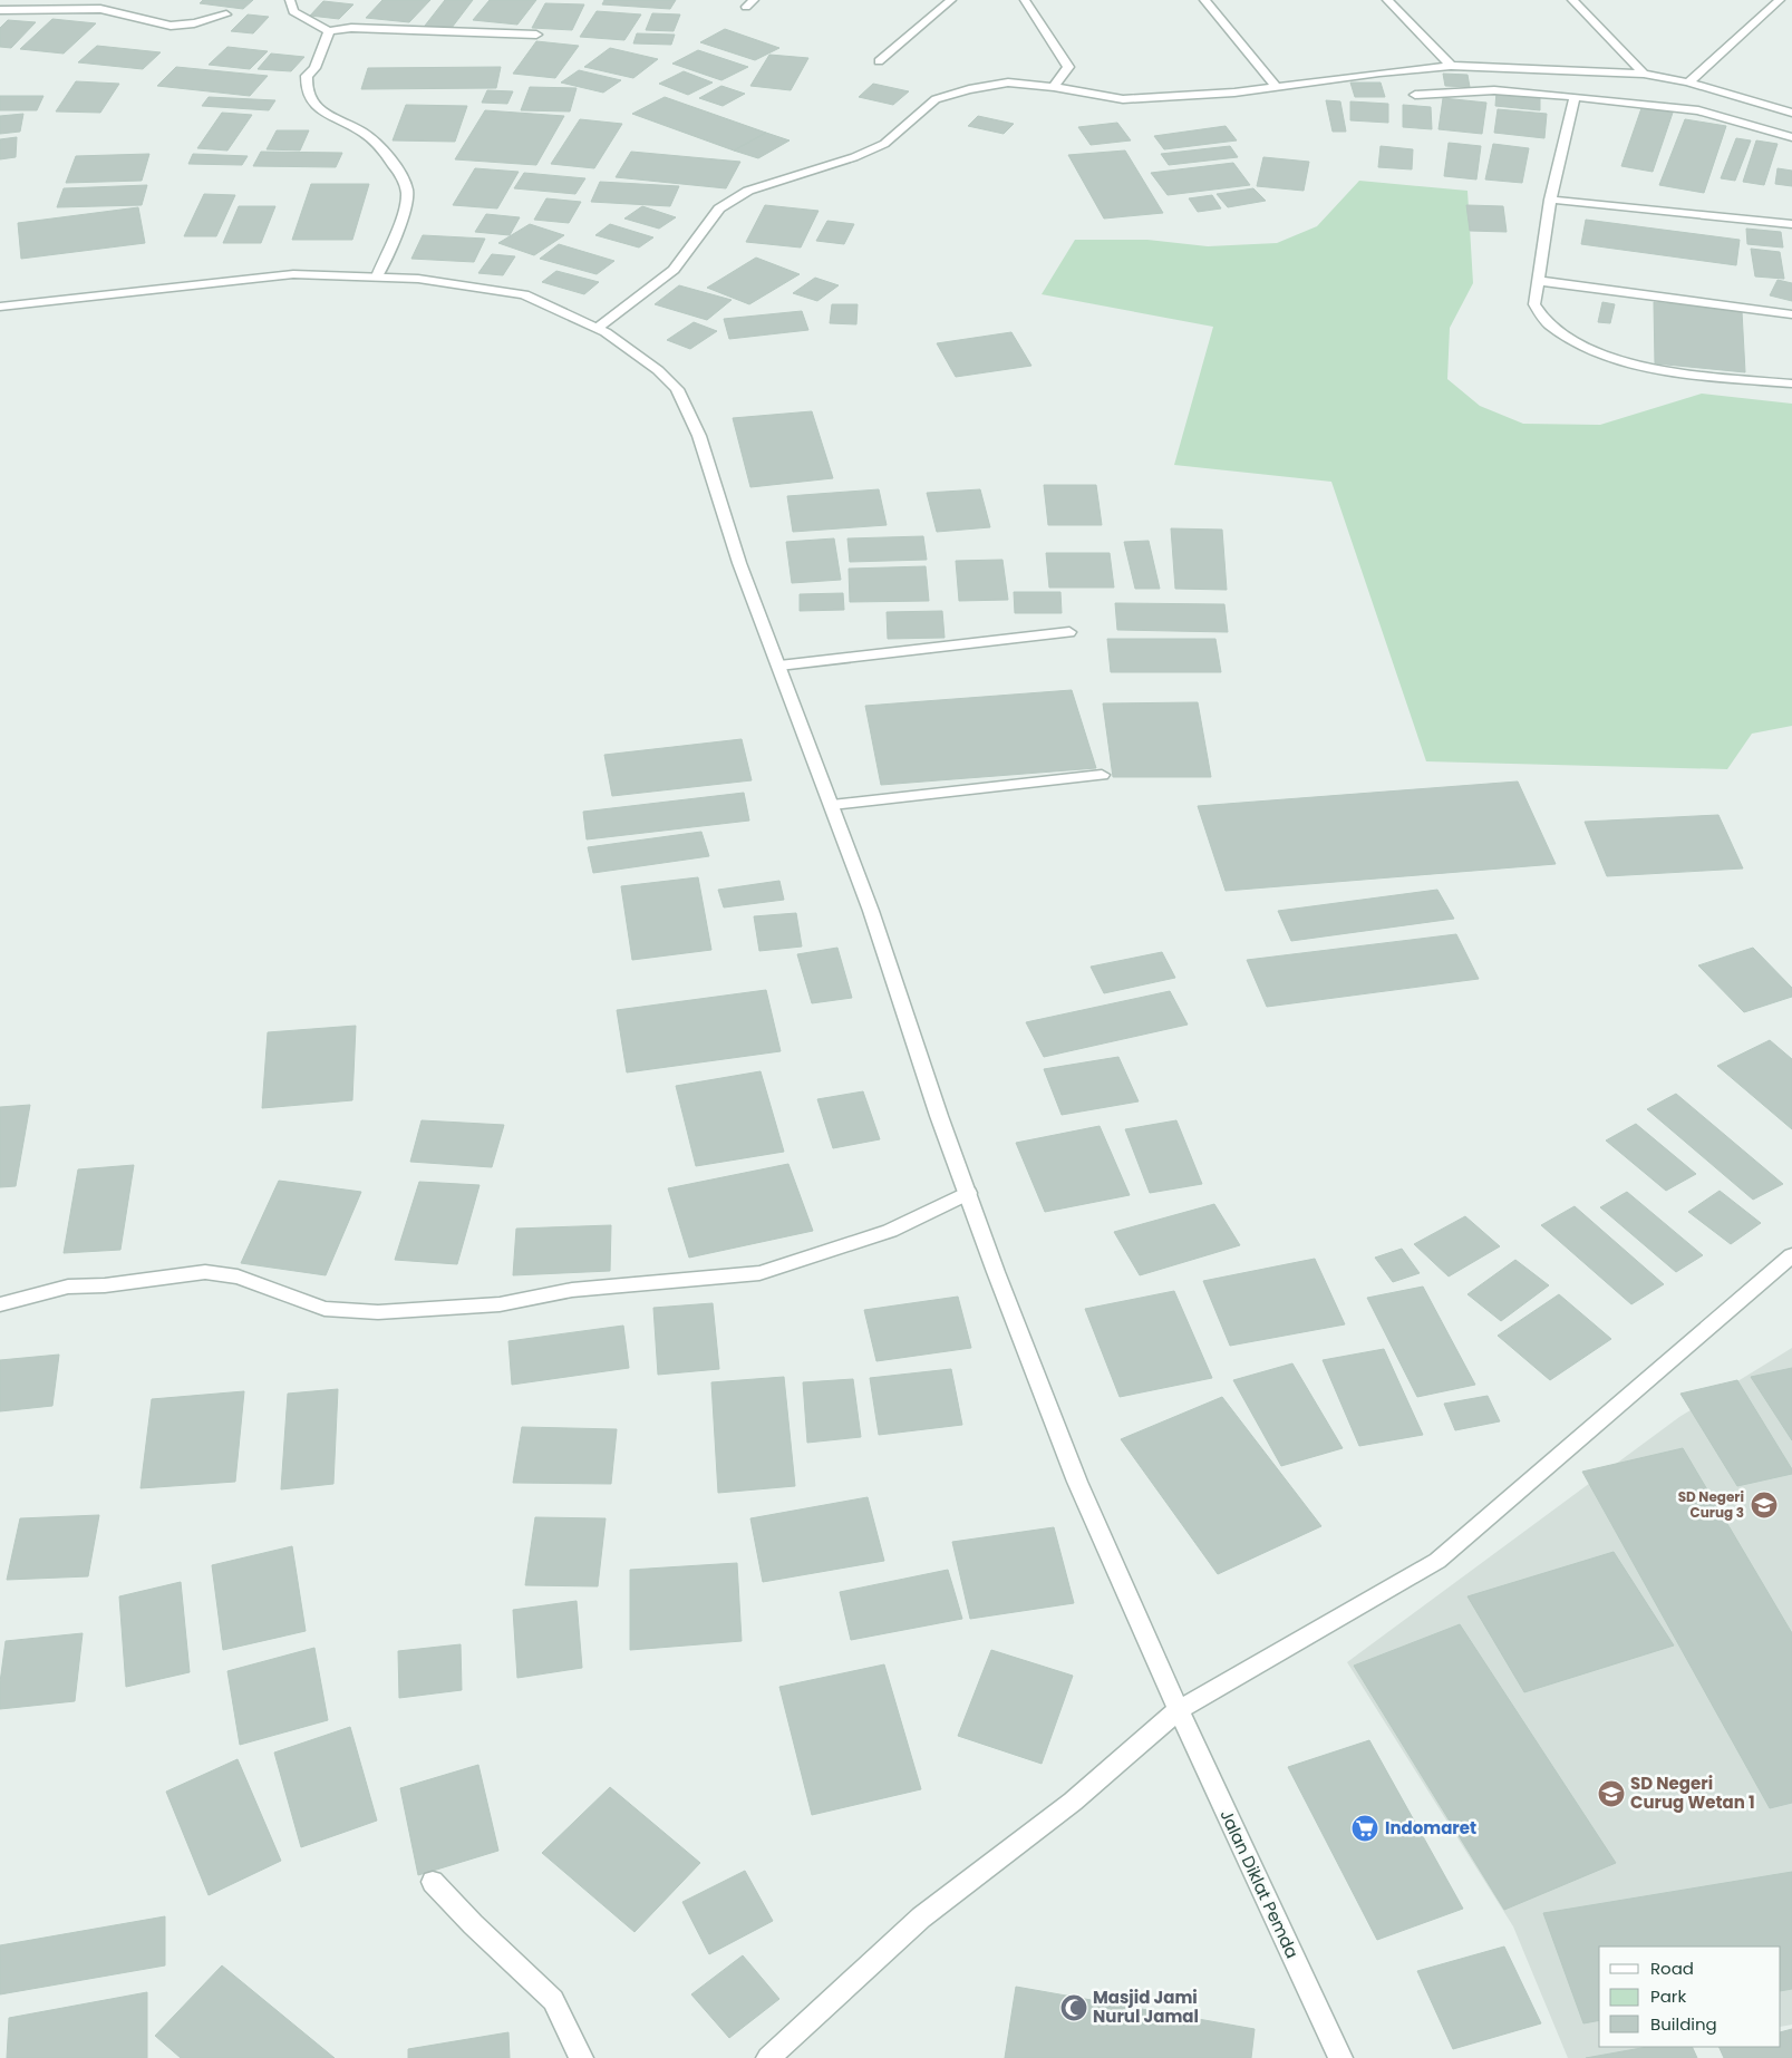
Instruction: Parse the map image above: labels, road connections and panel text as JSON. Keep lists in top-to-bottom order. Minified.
{"streets":{"street":["Jalan Diklat Pemda"]},"places":{"school or university":["SD Negeri Curug 3","SD Negeri Curug Wetan 1"],"supermarket":["Indomaret"],"mosque":["Masjid Jami Nurul Jamal"]},"legend":["Road","Park","Building"]}
